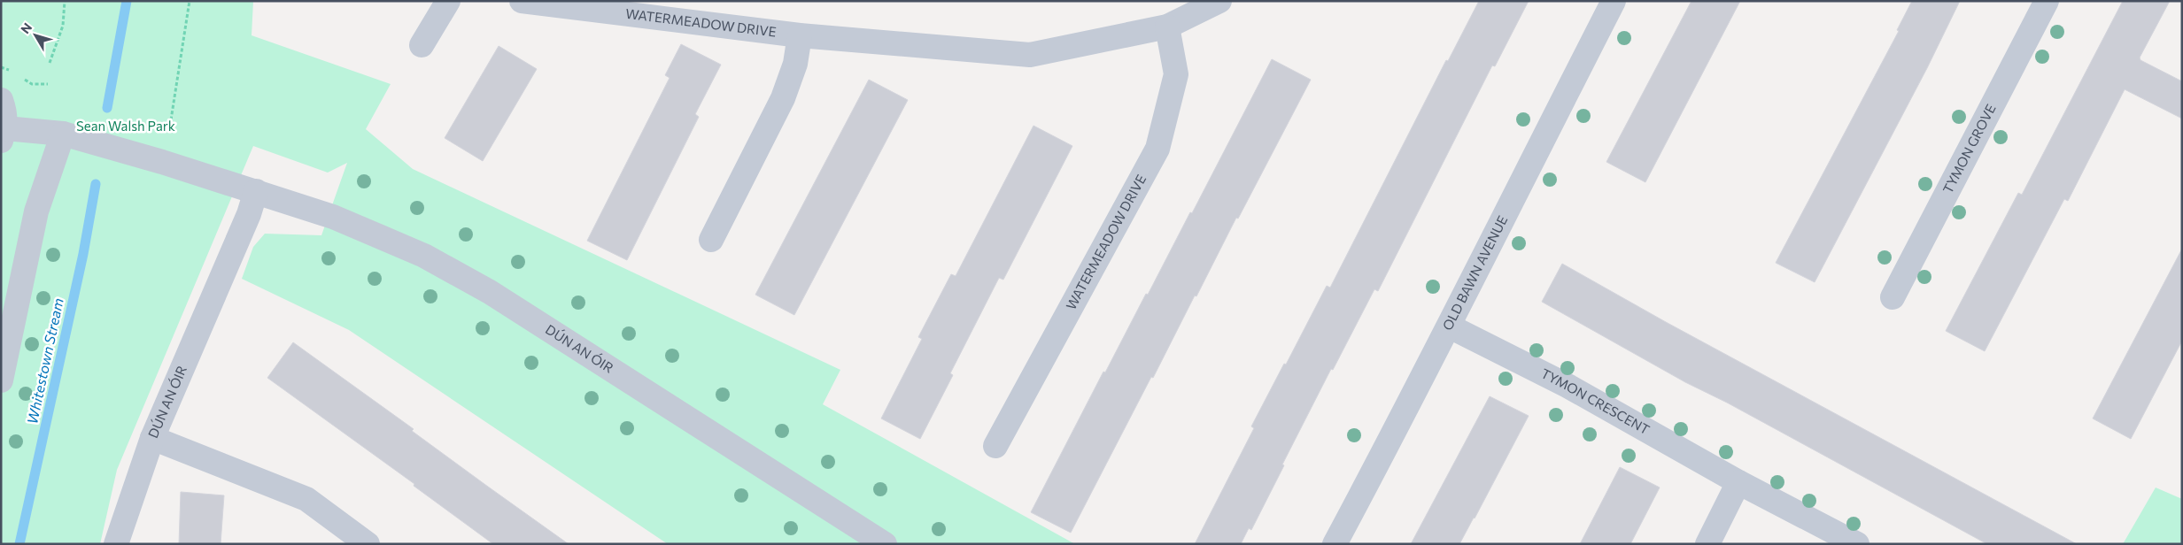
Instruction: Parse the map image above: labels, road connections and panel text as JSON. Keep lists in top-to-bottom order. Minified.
{"streets":{"street":["WATERMEADOW DRIVE","TYMON GROVE","OLD BAWN AVENUE","DÚN AN ÓIR","TYMON CRESCENT"]},"crossings":[["OLD BAWN AVENUE","TYMON CRESCENT"]],"water":["Whitestown Stream"],"parks":["Sean Walsh Park"],"north":"top left"}
